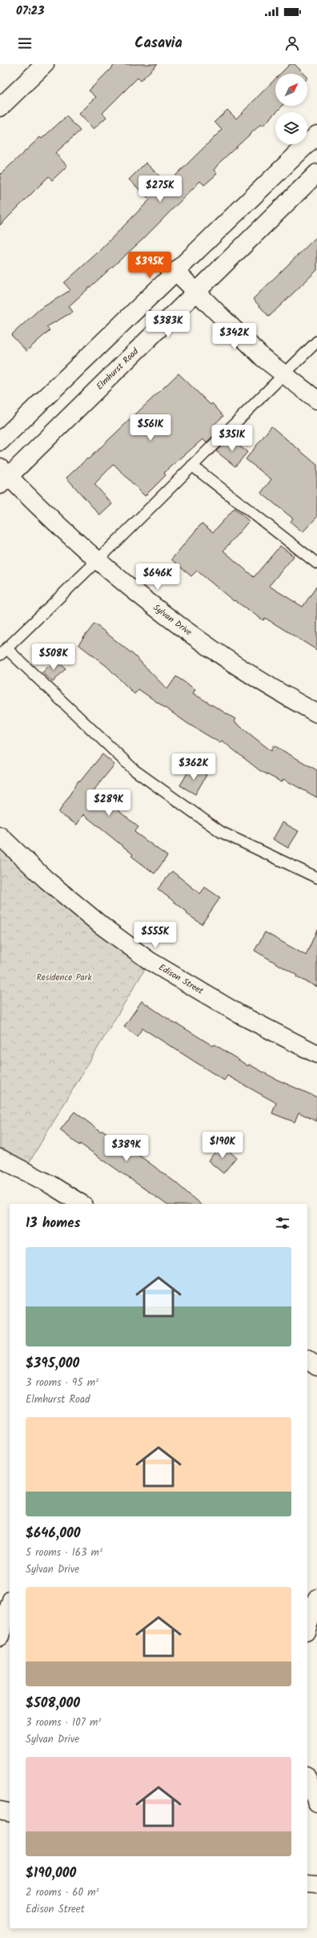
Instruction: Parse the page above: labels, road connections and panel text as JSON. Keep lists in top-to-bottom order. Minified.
{"streets":{"street":["Elmhurst Road","Sylvan Drive","Edison Street"]},"crossings":[["Elmhurst Road","Sylvan Drive"]],"parks":["Residence Park"],"north":"top right","page":{"status":"07:23","header":"Casavia","price":["$275K","$395K","$383K","$342K","$561K","$351K","$646K","$508K","$362K","$289K","$555K","$190K","$389K"],"heading":"13 homes","list":[{"name":"$395,000","note":"3 rooms · 95 m² · Elmhurst Road"},{"name":"$646,000","note":"5 rooms · 163 m² · Sylvan Drive"},{"name":"$508,000","note":"3 rooms · 107 m² · Sylvan Drive"},{"name":"$190,000","note":"2 rooms · 60 m² · Edison Street"}]}}
